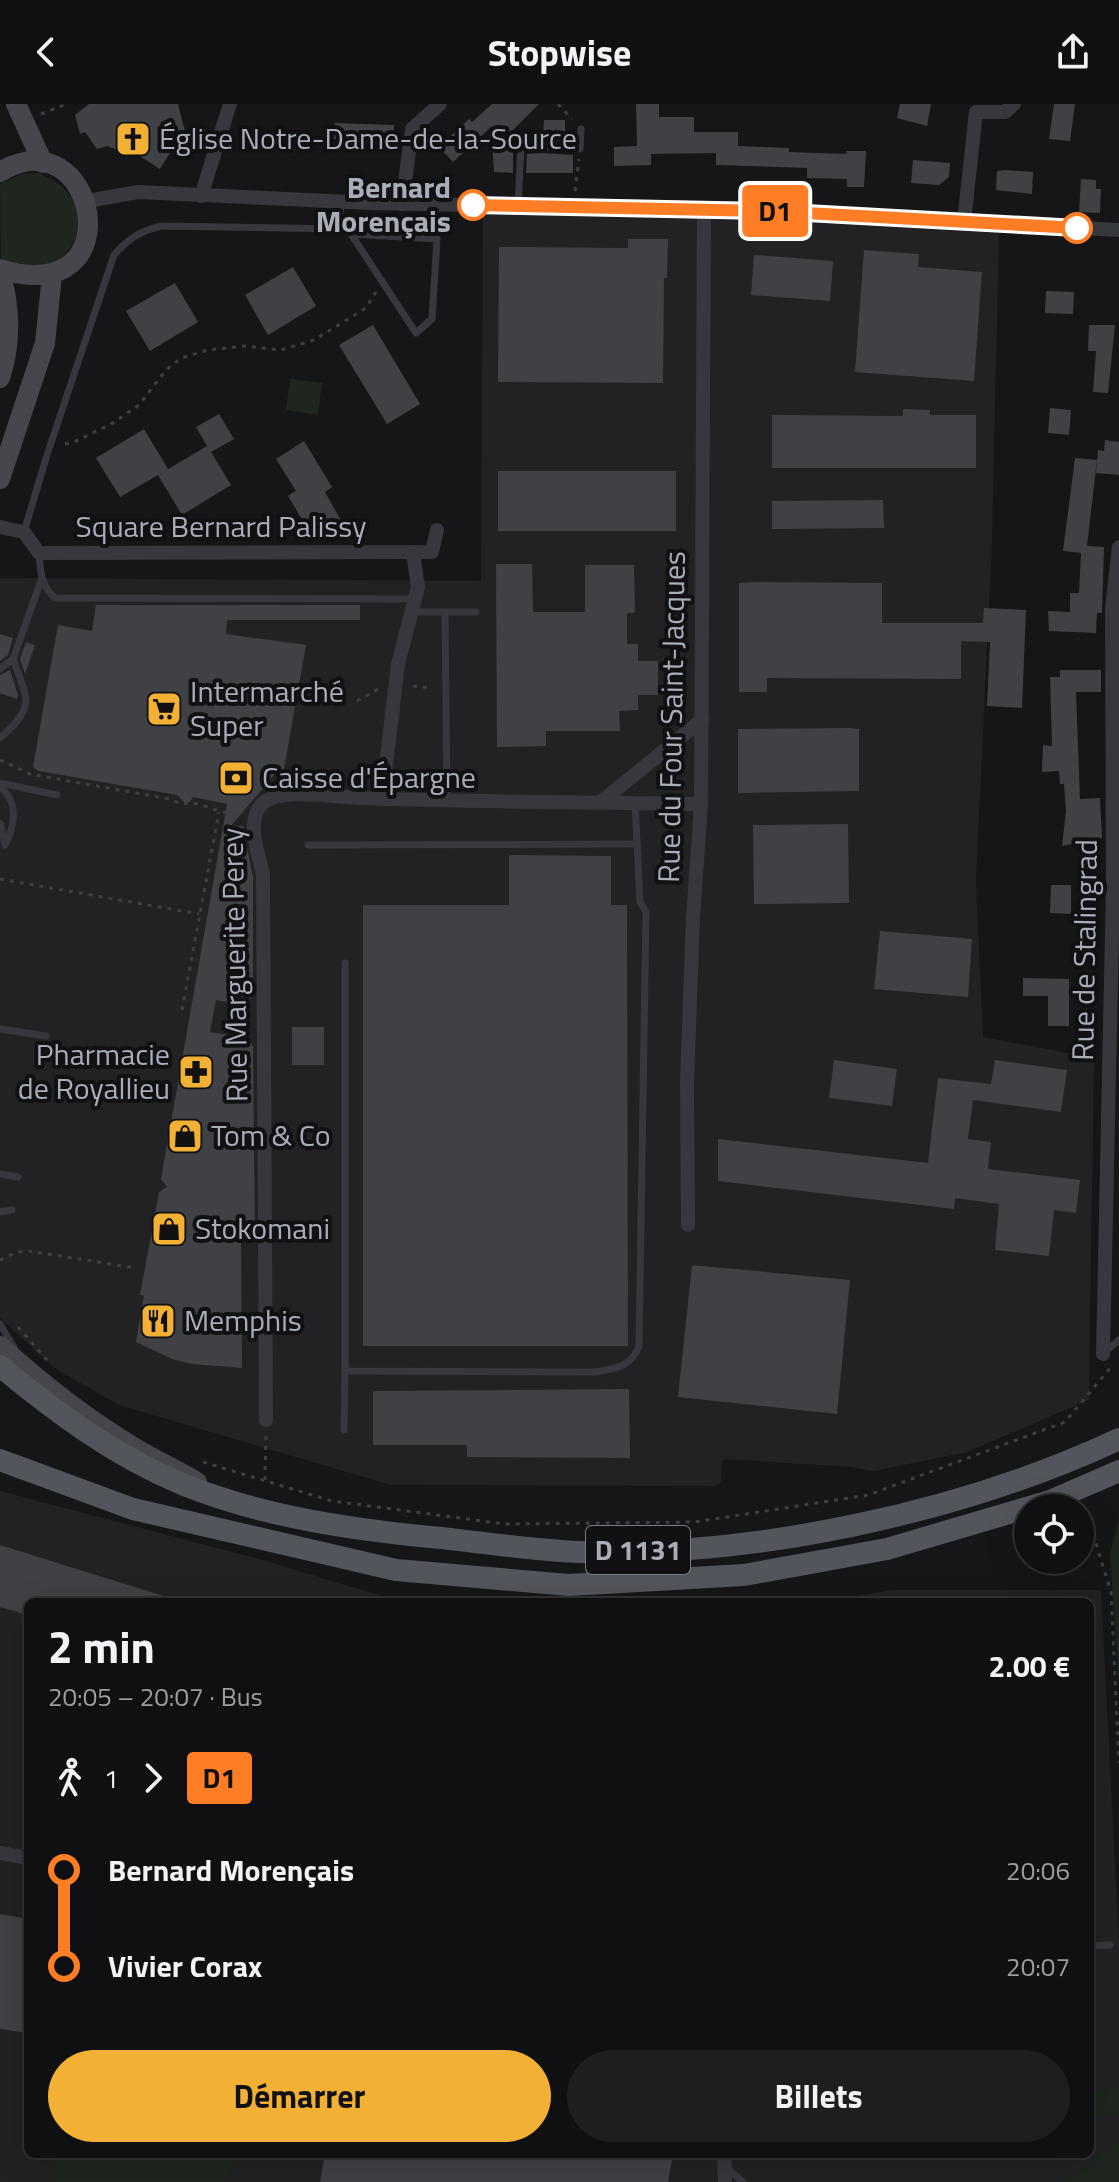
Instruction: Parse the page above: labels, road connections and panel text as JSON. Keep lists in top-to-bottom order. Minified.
{"streets":{"main road":["D 1131"],"street":["Square Bernard Palissy","Rue du Four Saint-Jacques","Rue de Stalingrad","Rue Marguerite Perey"]},"crossings":[["Rue du Four Saint-Jacques","Rue Marguerite Perey"]],"places":{"church":["Église Notre-Dame-de-la-Source"],"other":["Bernard Morençais"],"supermarket":["Intermarché Super"],"bank":["Caisse d'Épargne"],"pharmacy":["Pharmacie de Royallieu"],"shop":["Tom & Co","Stokomani"],"restaurant":["Memphis"]},"lines":["bus line D1"],"page":{"header":"Stopwise","on_map":"D1","heading":["2 min","20:05 – 20:07 · Bus","2.00 €"],"legs":["1","D1"],"list":[{"name":"Bernard Morençais","value":"20:06"},{"name":"Vivier Corax","value":"20:07"}],"buttons":["Démarrer","Billets"]}}
